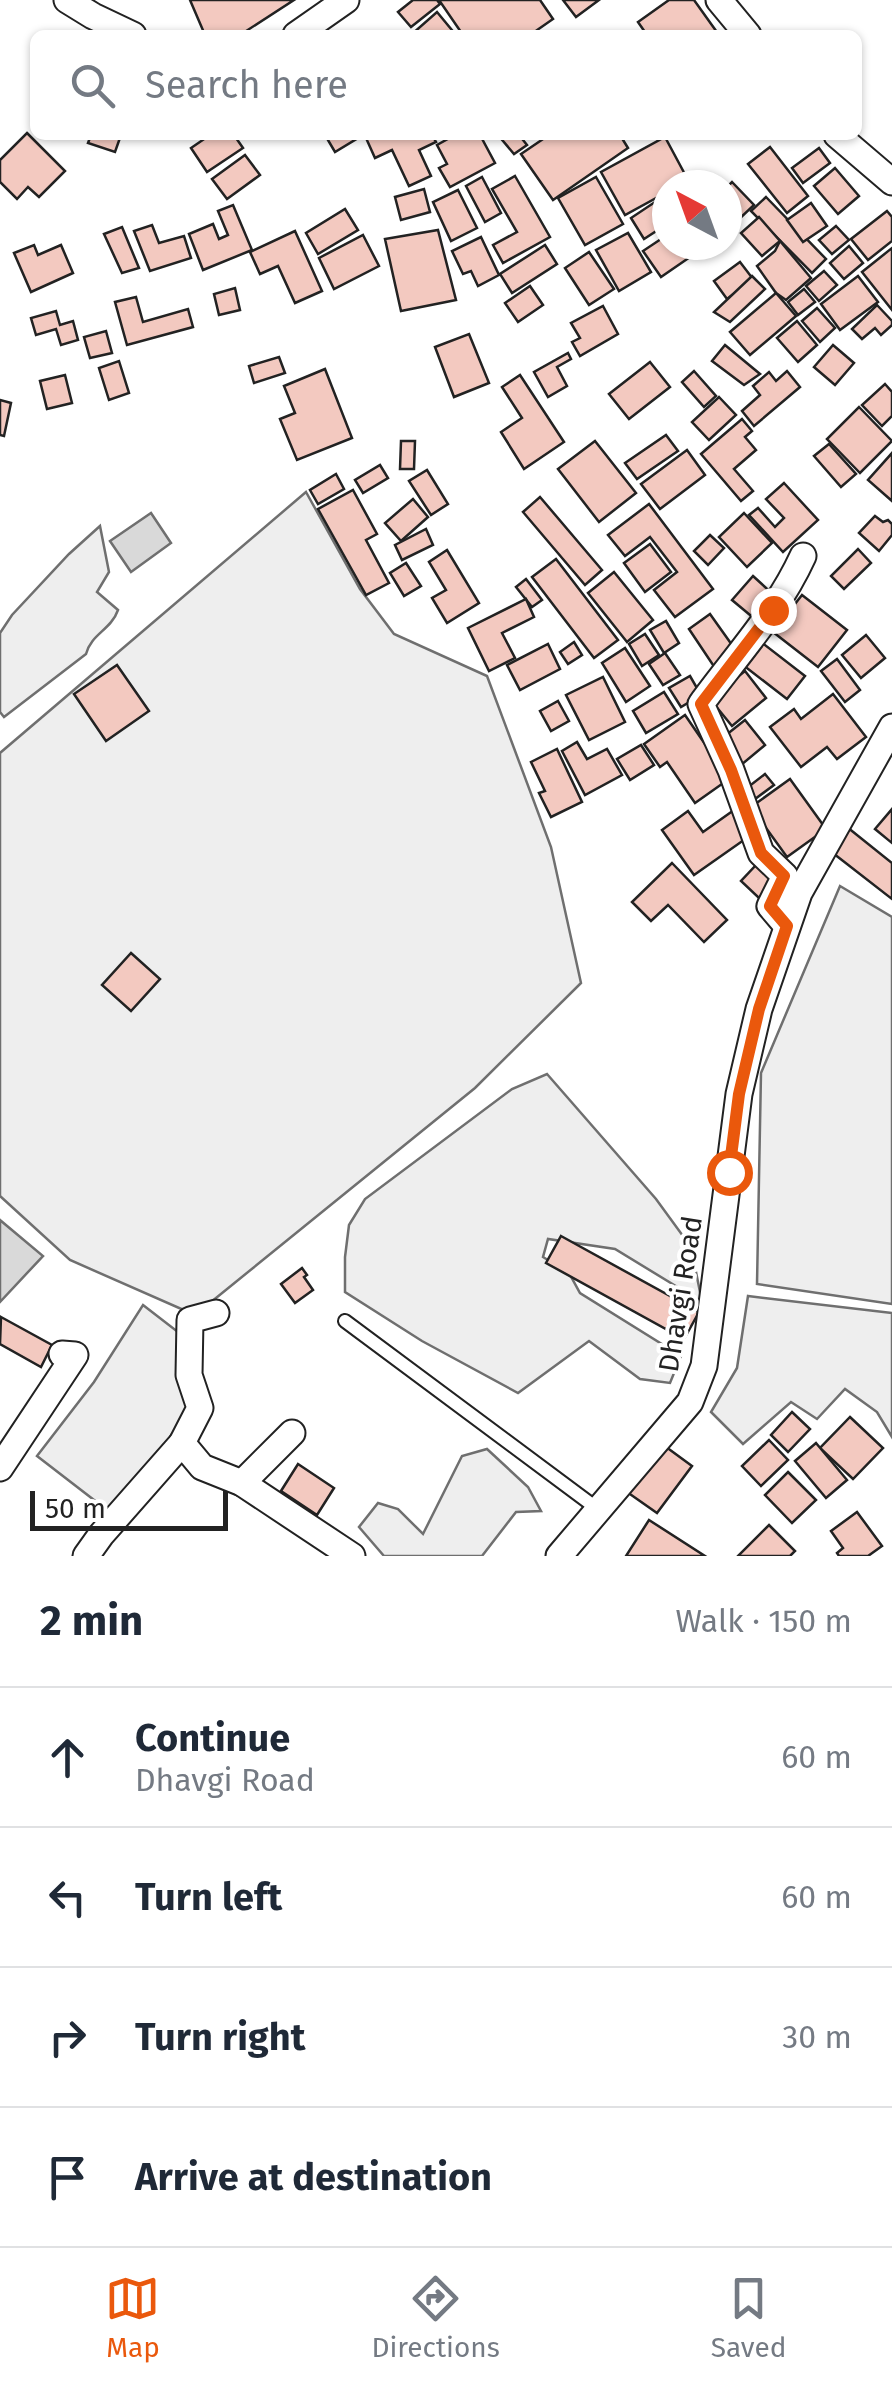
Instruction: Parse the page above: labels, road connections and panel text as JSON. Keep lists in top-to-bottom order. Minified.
{"streets":{"street":["Dhavgi Road"]},"scale_bar":"50 m","north":"top left","page":{"search":"Search here","scale":"50 m","heading":["2 min","Walk · 150 m"],"list":[["Continue","Dhavgi Road","60 m"],["Turn left","60 m"],["Turn right","30 m"],"Arrive at destination"],"nav":["Map","Directions","Saved"]}}
